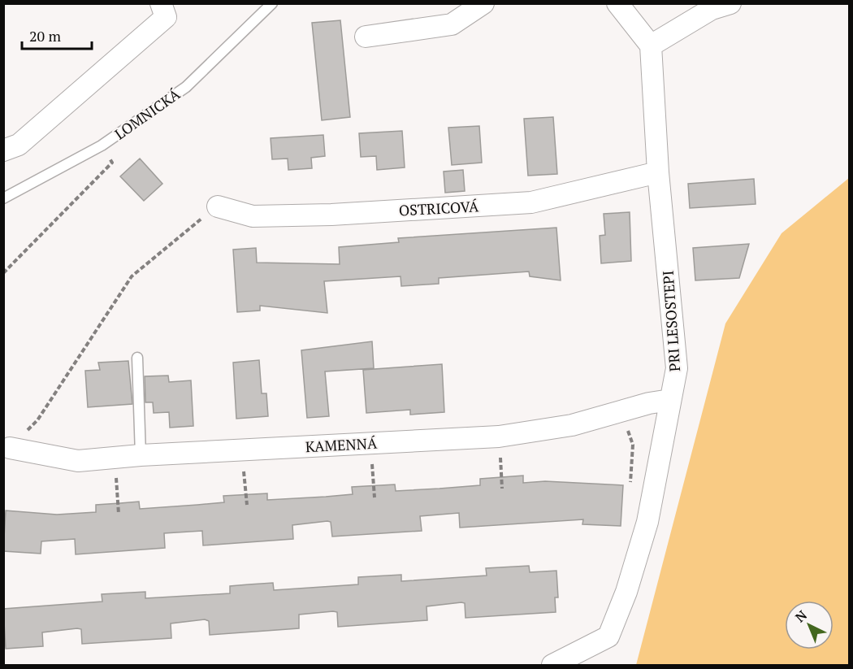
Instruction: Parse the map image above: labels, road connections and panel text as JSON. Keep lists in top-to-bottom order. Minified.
{"streets":{"street":["OSTRICOVÁ","PRI LESOSTEPI","KAMENNÁ"],"lane":["LOMNICKÁ"]},"crossings":[["OSTRICOVÁ","PRI LESOSTEPI"],["PRI LESOSTEPI","KAMENNÁ"]],"scale_bar":"20 m","north":"top left"}
